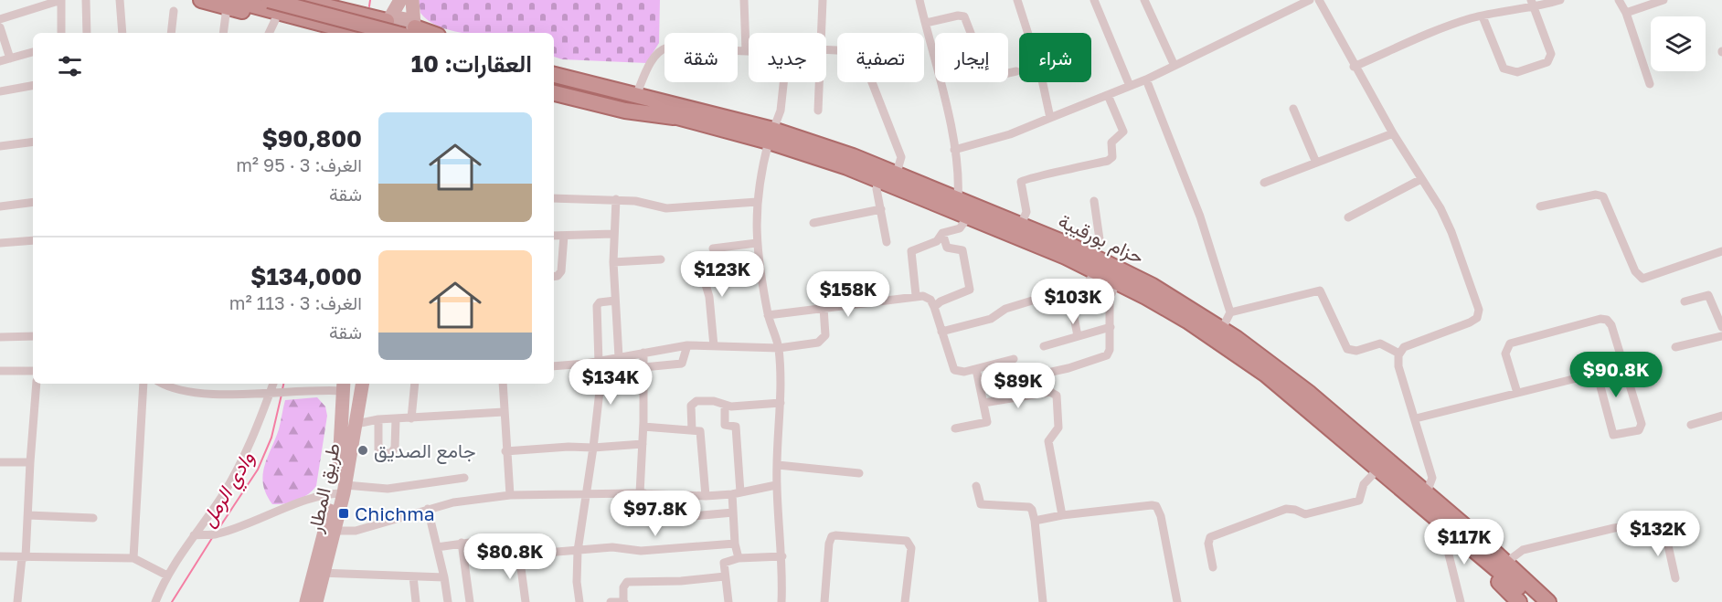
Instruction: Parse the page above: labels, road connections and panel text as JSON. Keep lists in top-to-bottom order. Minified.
{"streets":{"highway":["حزام بورقيبة"],"main road":["طريق المطار"]},"water":["وادي الرمل"],"places":{"other":["جامع الصديق"],"transit":["Chichma"]},"page":{"chip":["شراء","إيجار","تصفية","جديد","شقة"],"heading":"العقارات: 10","list":[{"name":"$90,800","note":"الغرف: 3 · 95 m² · شقة"},{"name":"$134,000","note":"الغرف: 3 · 113 m² · شقة"}],"price":["$123K","$158K","$103K","$90.8K","$134K","$89K","$97.8K","$132K","$117K","$80.8K"]}}
